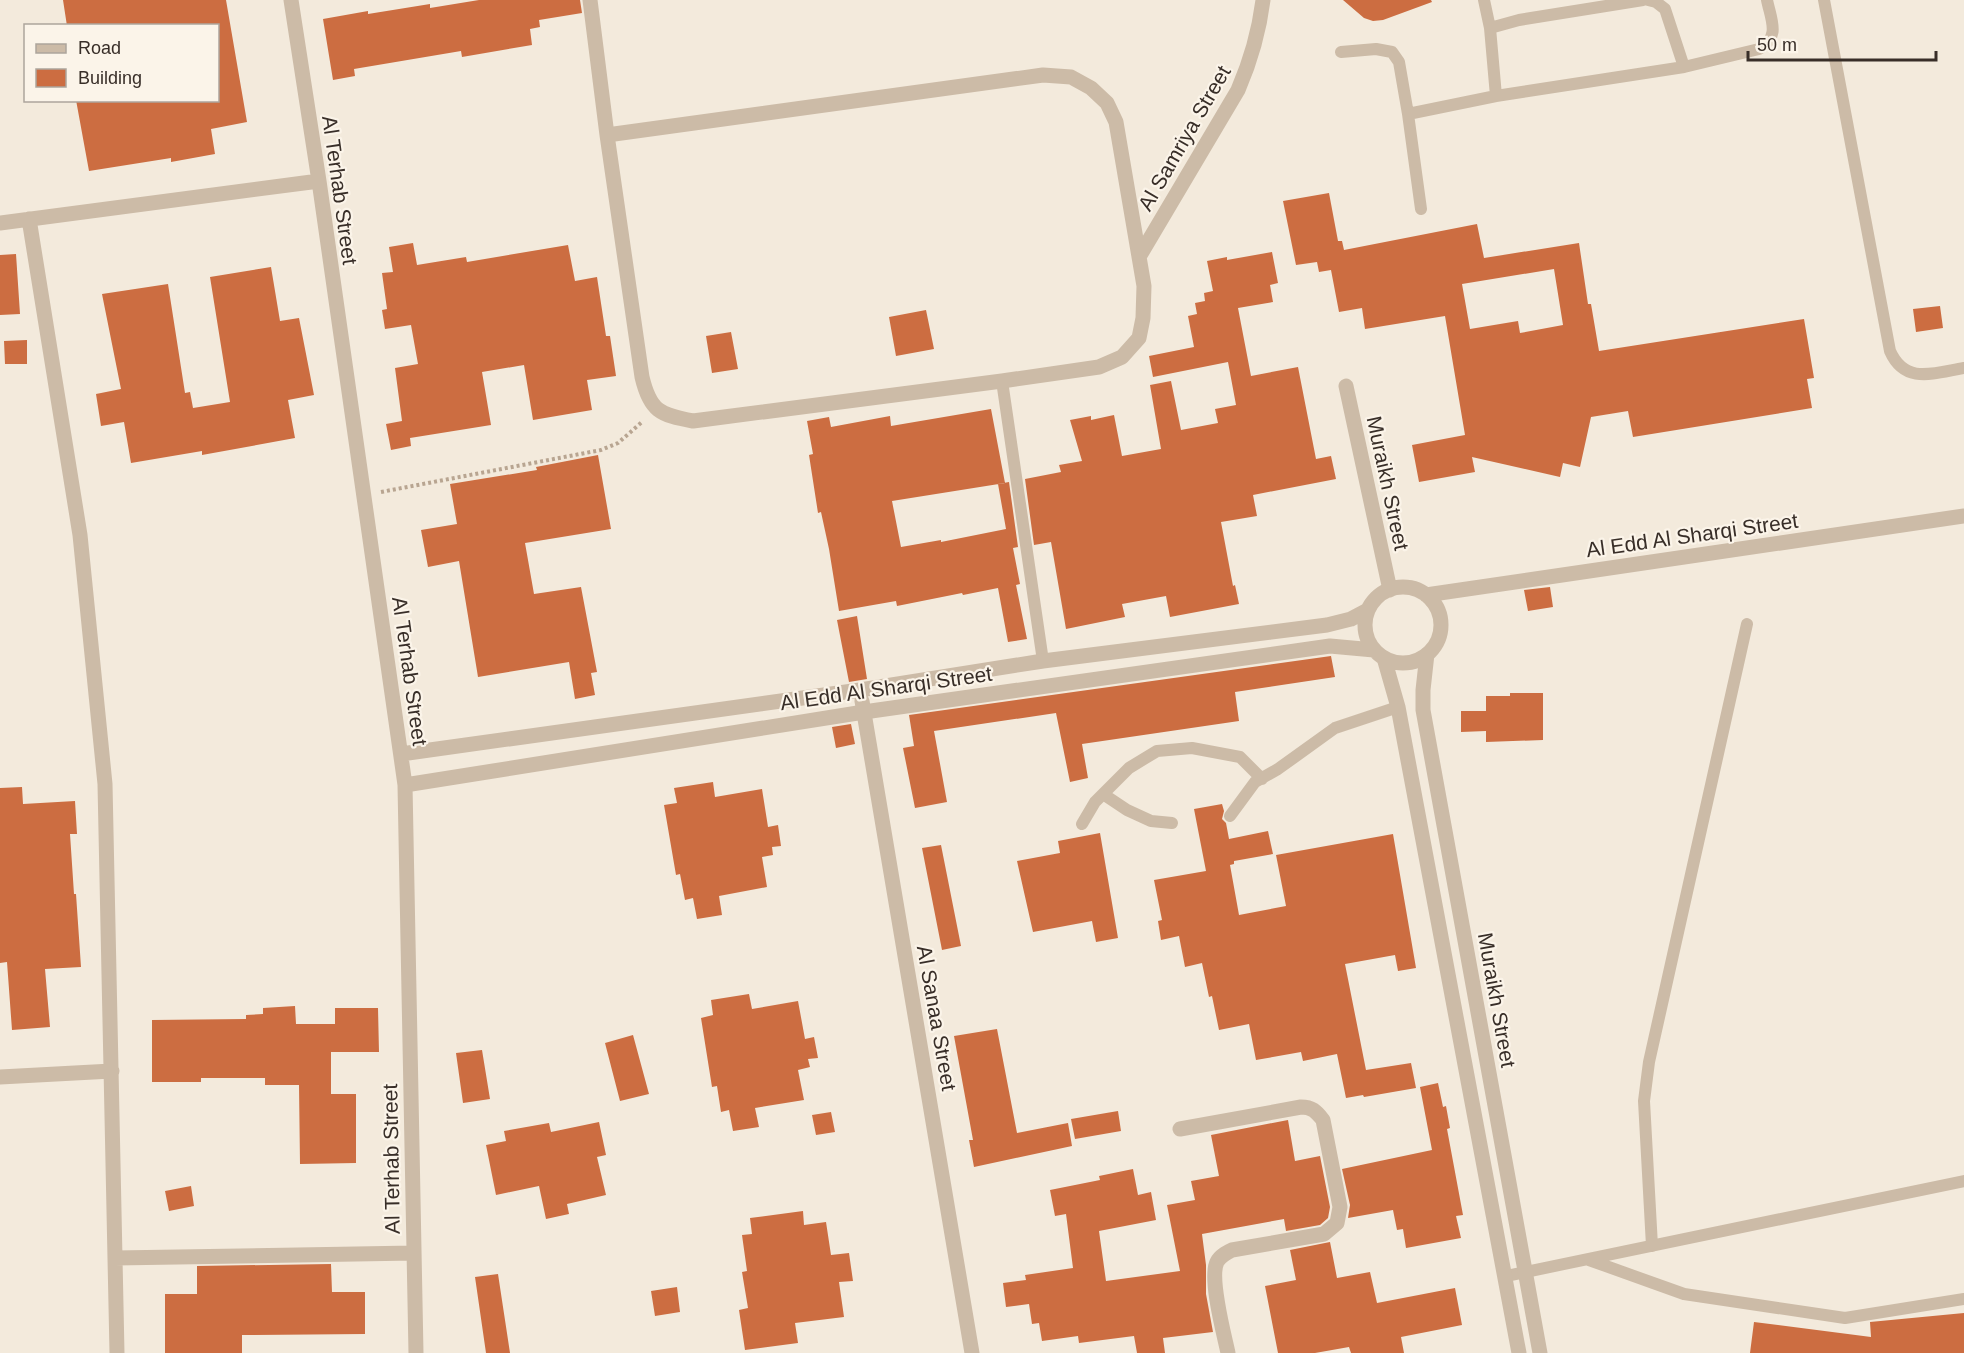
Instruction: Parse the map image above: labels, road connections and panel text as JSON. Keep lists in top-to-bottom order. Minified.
{"streets":{"street":["Al Samriya Street","Al Terhab Street","Muraikh Street","Al Edd Al Sharqi Street","Al Sanaa Street"]},"crossings":[["Al Terhab Street","Al Edd Al Sharqi Street"],["Muraikh Street","Al Edd Al Sharqi Street"],["Al Edd Al Sharqi Street","Al Sanaa Street"]],"legend":["Road","Building"],"scale_bar":"50 m"}
